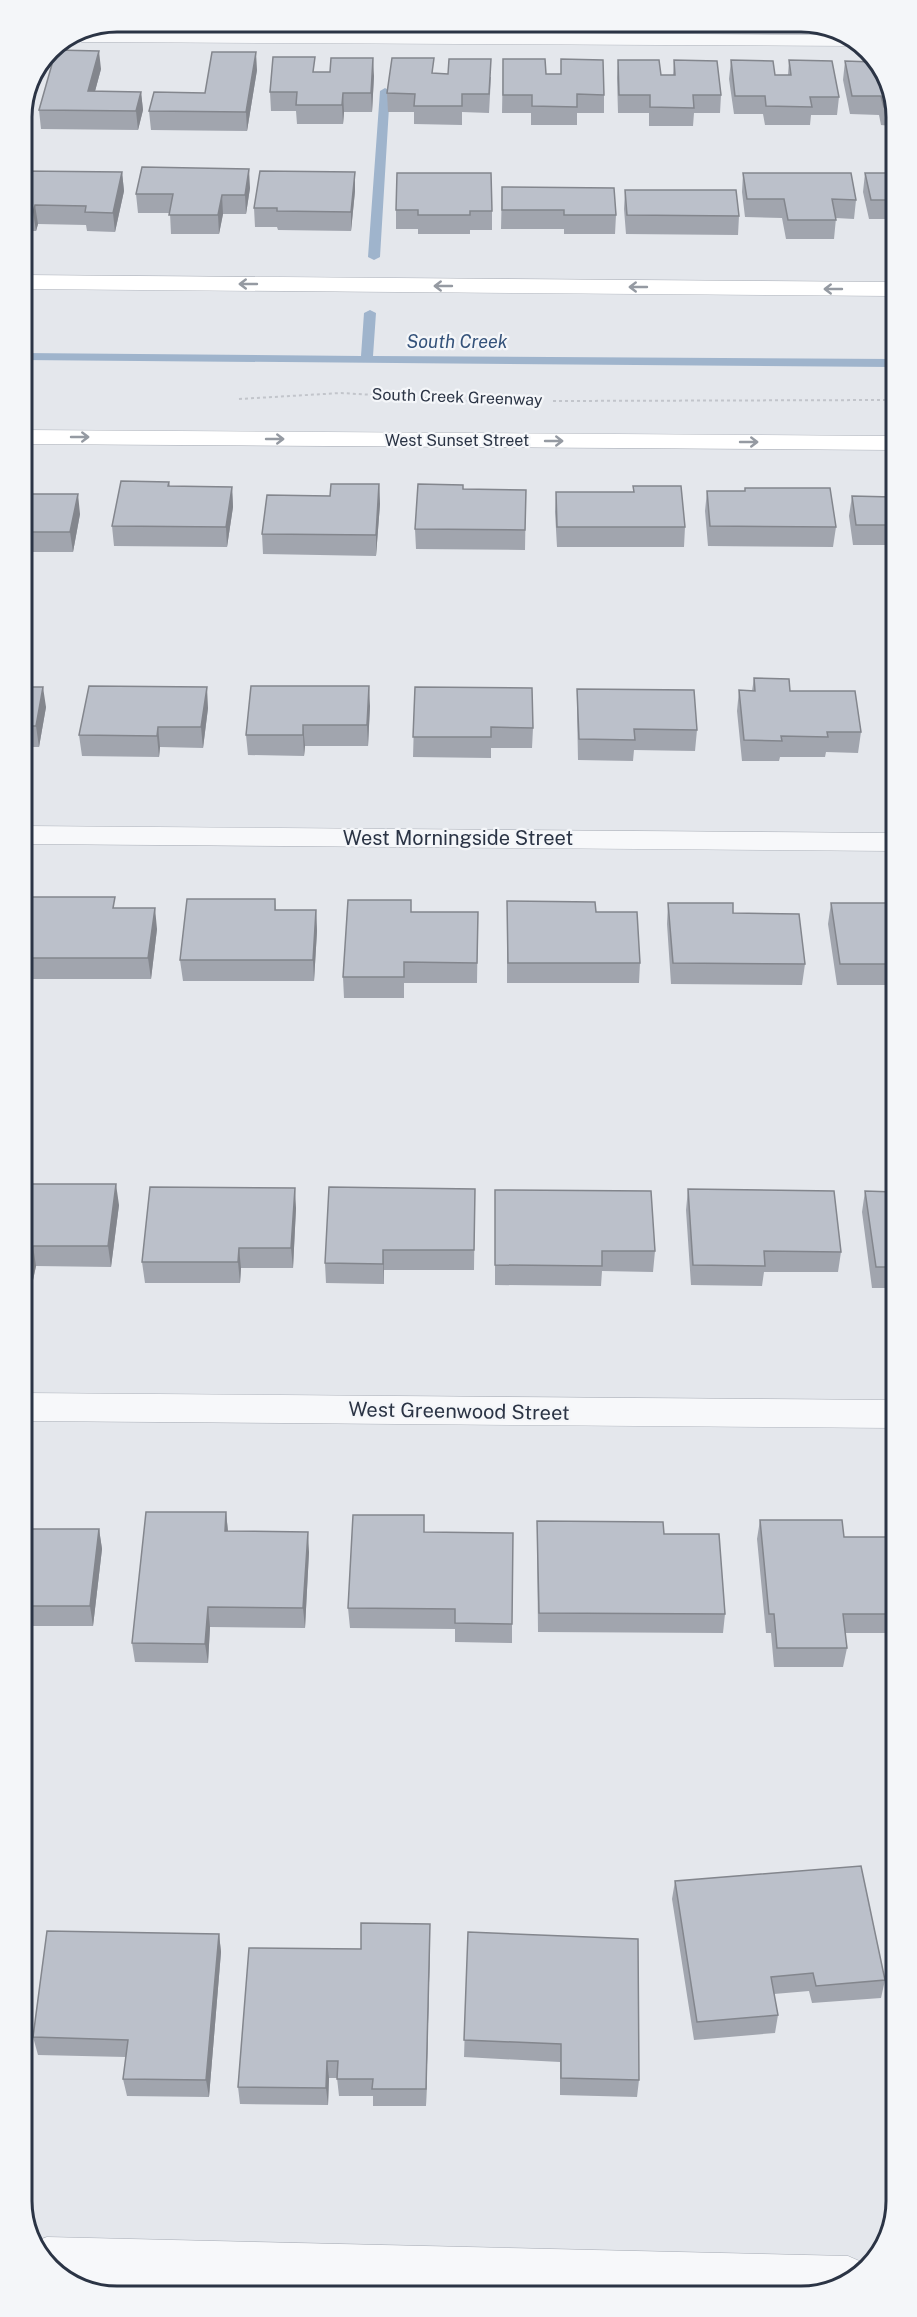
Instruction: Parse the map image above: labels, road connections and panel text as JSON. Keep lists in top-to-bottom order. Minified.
{"streets":{"main road":["West Sunset Street"],"street":["West Morningside Street","West Greenwood Street"],"path":["South Creek Greenway"]},"water":["South Creek"]}
